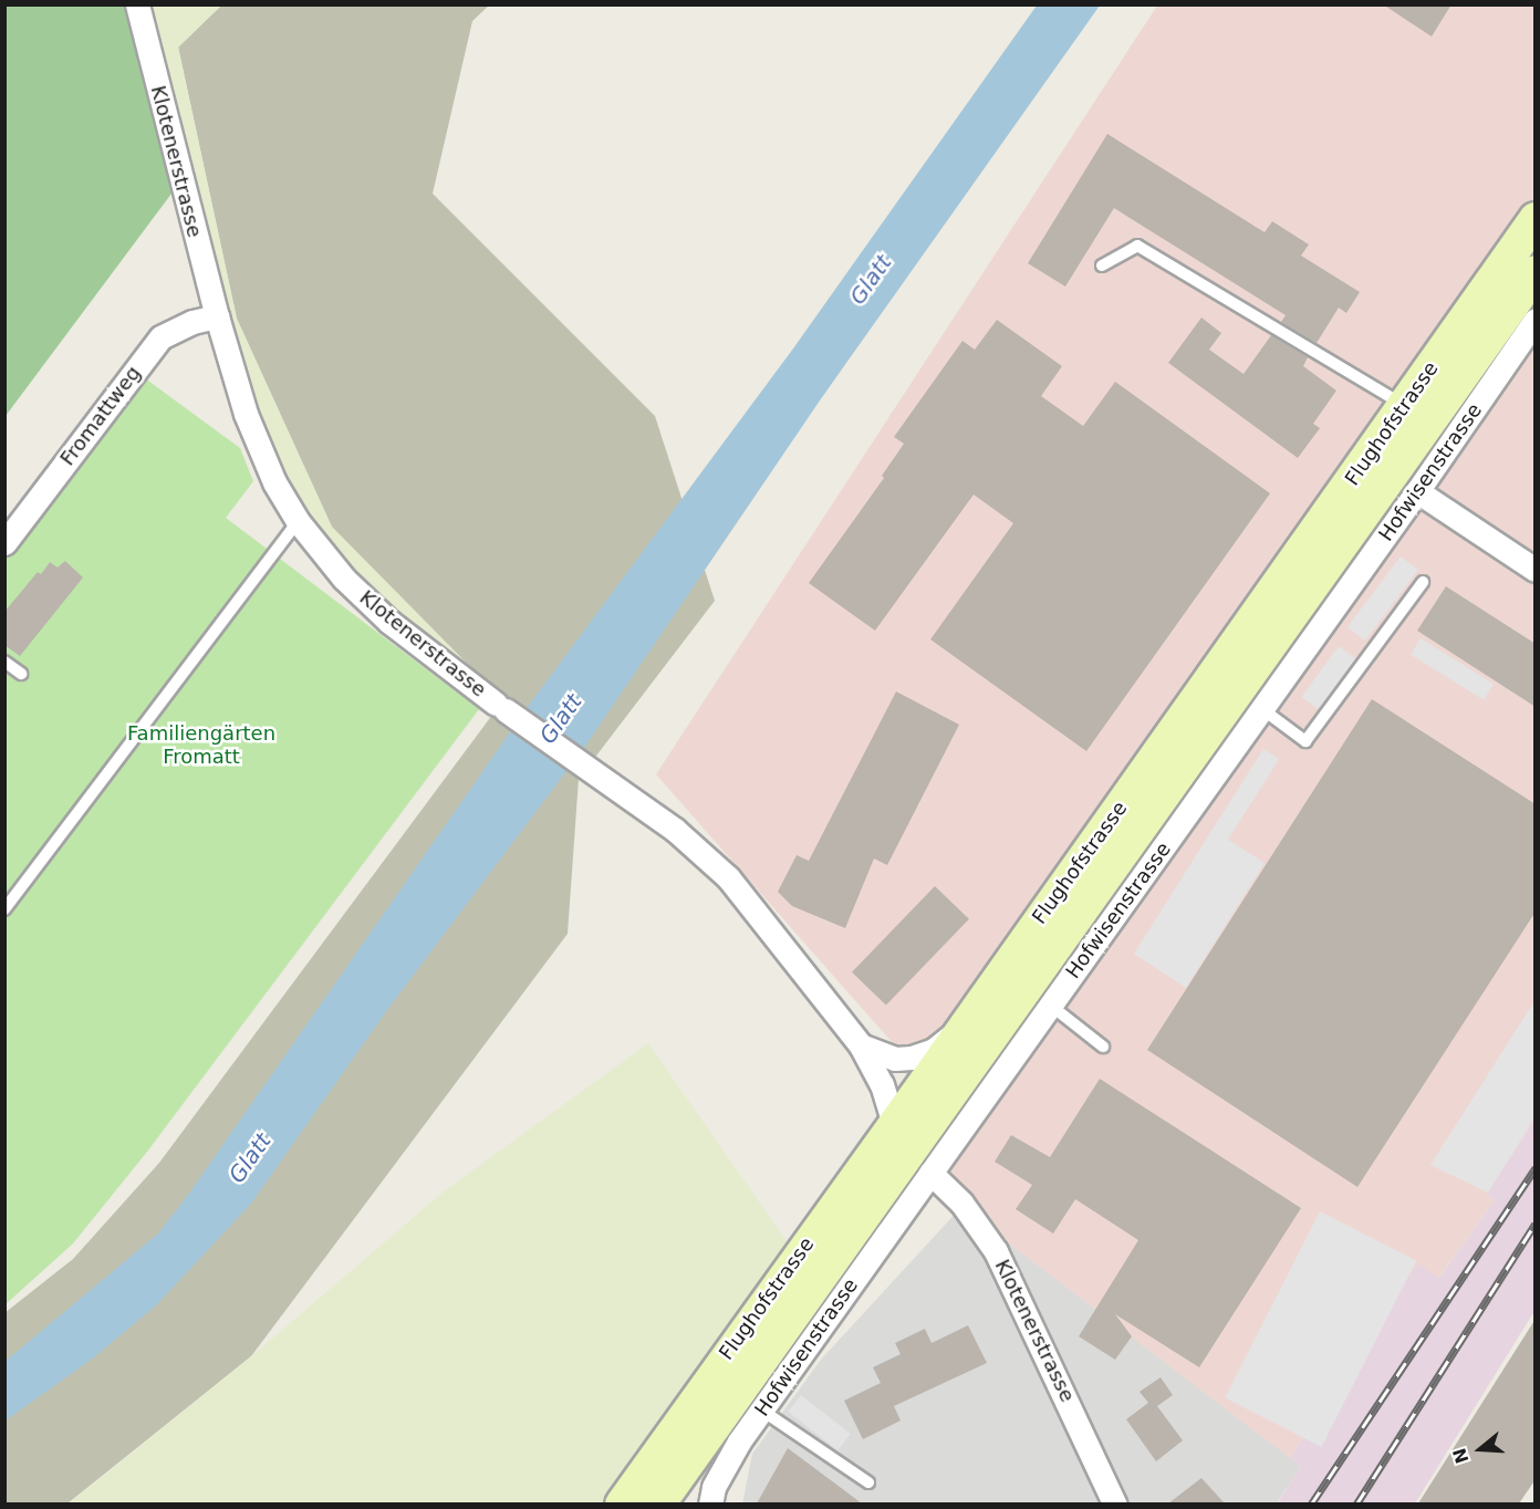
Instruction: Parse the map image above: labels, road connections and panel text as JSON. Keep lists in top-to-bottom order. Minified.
{"streets":{"main road":["Flughofstrasse"],"street":["Klotenerstrasse","Fromattweg","Hofwisenstrasse"]},"crossings":[["Klotenerstrasse","Fromattweg"],["Klotenerstrasse","Flughofstrasse"],["Klotenerstrasse","Hofwisenstrasse"]],"water":["Glatt"],"parks":["Familiengärten Fromatt"],"north":"left"}
